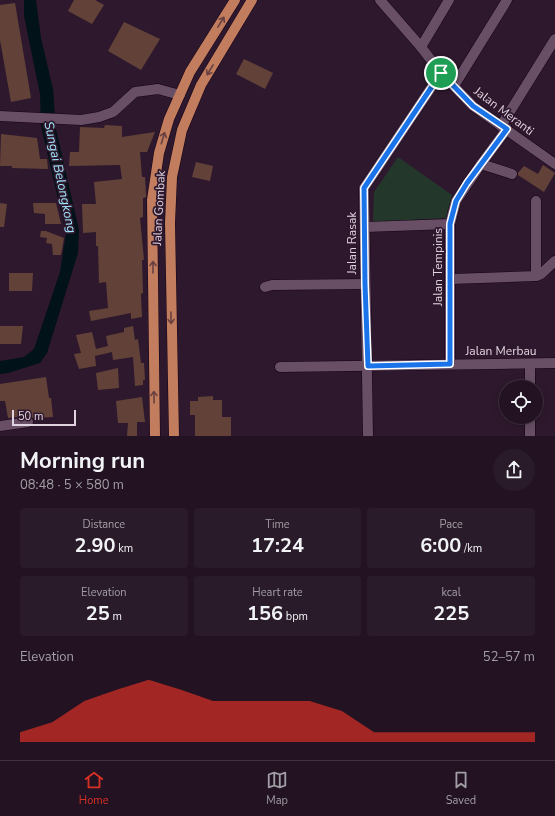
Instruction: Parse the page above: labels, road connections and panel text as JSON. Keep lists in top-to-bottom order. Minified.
{"streets":{"main road":["Jalan Gombak"],"street":["Jalan Meranti","Jalan Rasak","Jalan Tempinis","Jalan Merbau"]},"crossings":[["Jalan Meranti","Jalan Rasak"],["Jalan Meranti","Jalan Tempinis"],["Jalan Rasak","Jalan Merbau"],["Jalan Tempinis","Jalan Merbau"]],"water":["Sungai Belongkong"],"scale_bar":"50 m","page":{"scale":"50 m","heading":["Morning run","08:48 · 5 × 580 m"],"stats":[["Distance","2.90 km"],["Time","17:24"],["Pace","6:00 /km"],["Elevation","25 m"],["Heart rate","156 bpm"],["kcal","225"]],"chart":["Elevation","52–57 m"],"tabs":["Home","Map","Saved"]}}
